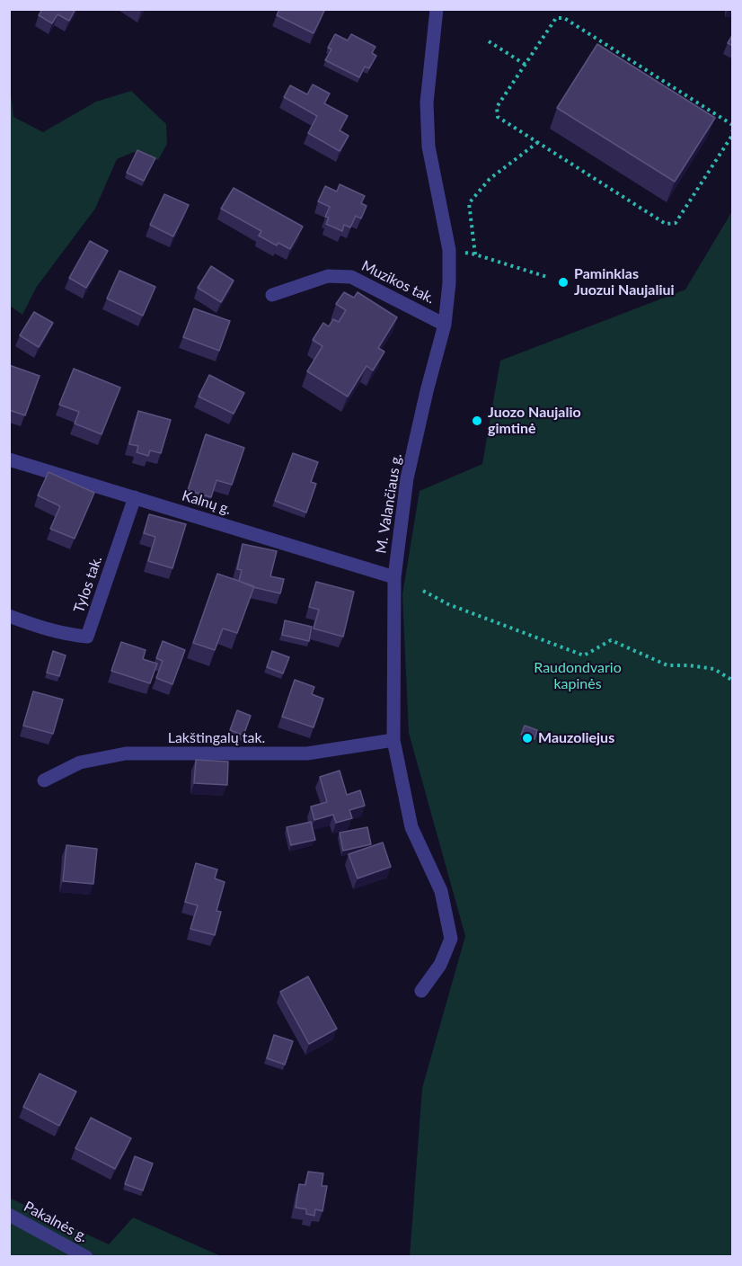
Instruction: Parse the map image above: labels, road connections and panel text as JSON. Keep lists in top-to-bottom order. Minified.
{"streets":{"street":["Muzikos tak.","Kalnų g.","M. Valančiaus g.","Tylos tak.","Lakštingalų tak.","Pakalnės g."]},"crossings":[["Muzikos tak.","M. Valančiaus g."],["Kalnų g.","M. Valančiaus g."],["Kalnų g.","Tylos tak."],["M. Valančiaus g.","Lakštingalų tak."]],"parks":["Raudondvario kapinės"],"places":["Paminklas Juozui Naujaliui","Juozo Naujalio gimtinė","Mauzoliejus"]}
